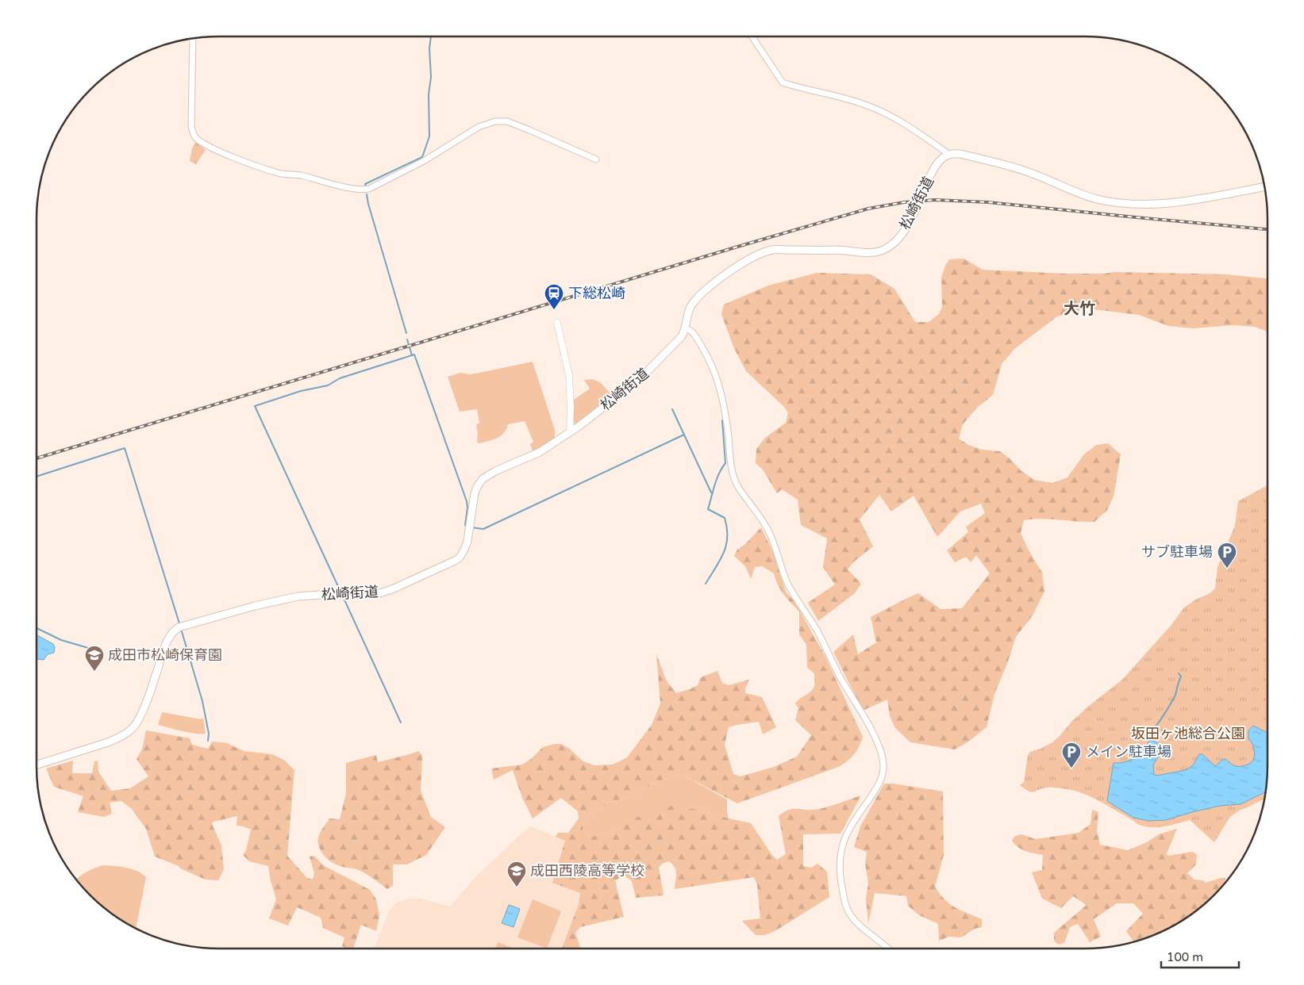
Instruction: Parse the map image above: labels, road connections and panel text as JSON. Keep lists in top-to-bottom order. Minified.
{"streets":{"main road":["松崎街道"]},"districts":["大竹"],"parks":["坂田ヶ池総合公園"],"places":{"station":["下総松崎"],"parking":["サブ駐車場","メイン駐車場"],"school or university":["成田市松崎保育園","成田西陵高等学校"]},"scale_bar":"100 m"}
